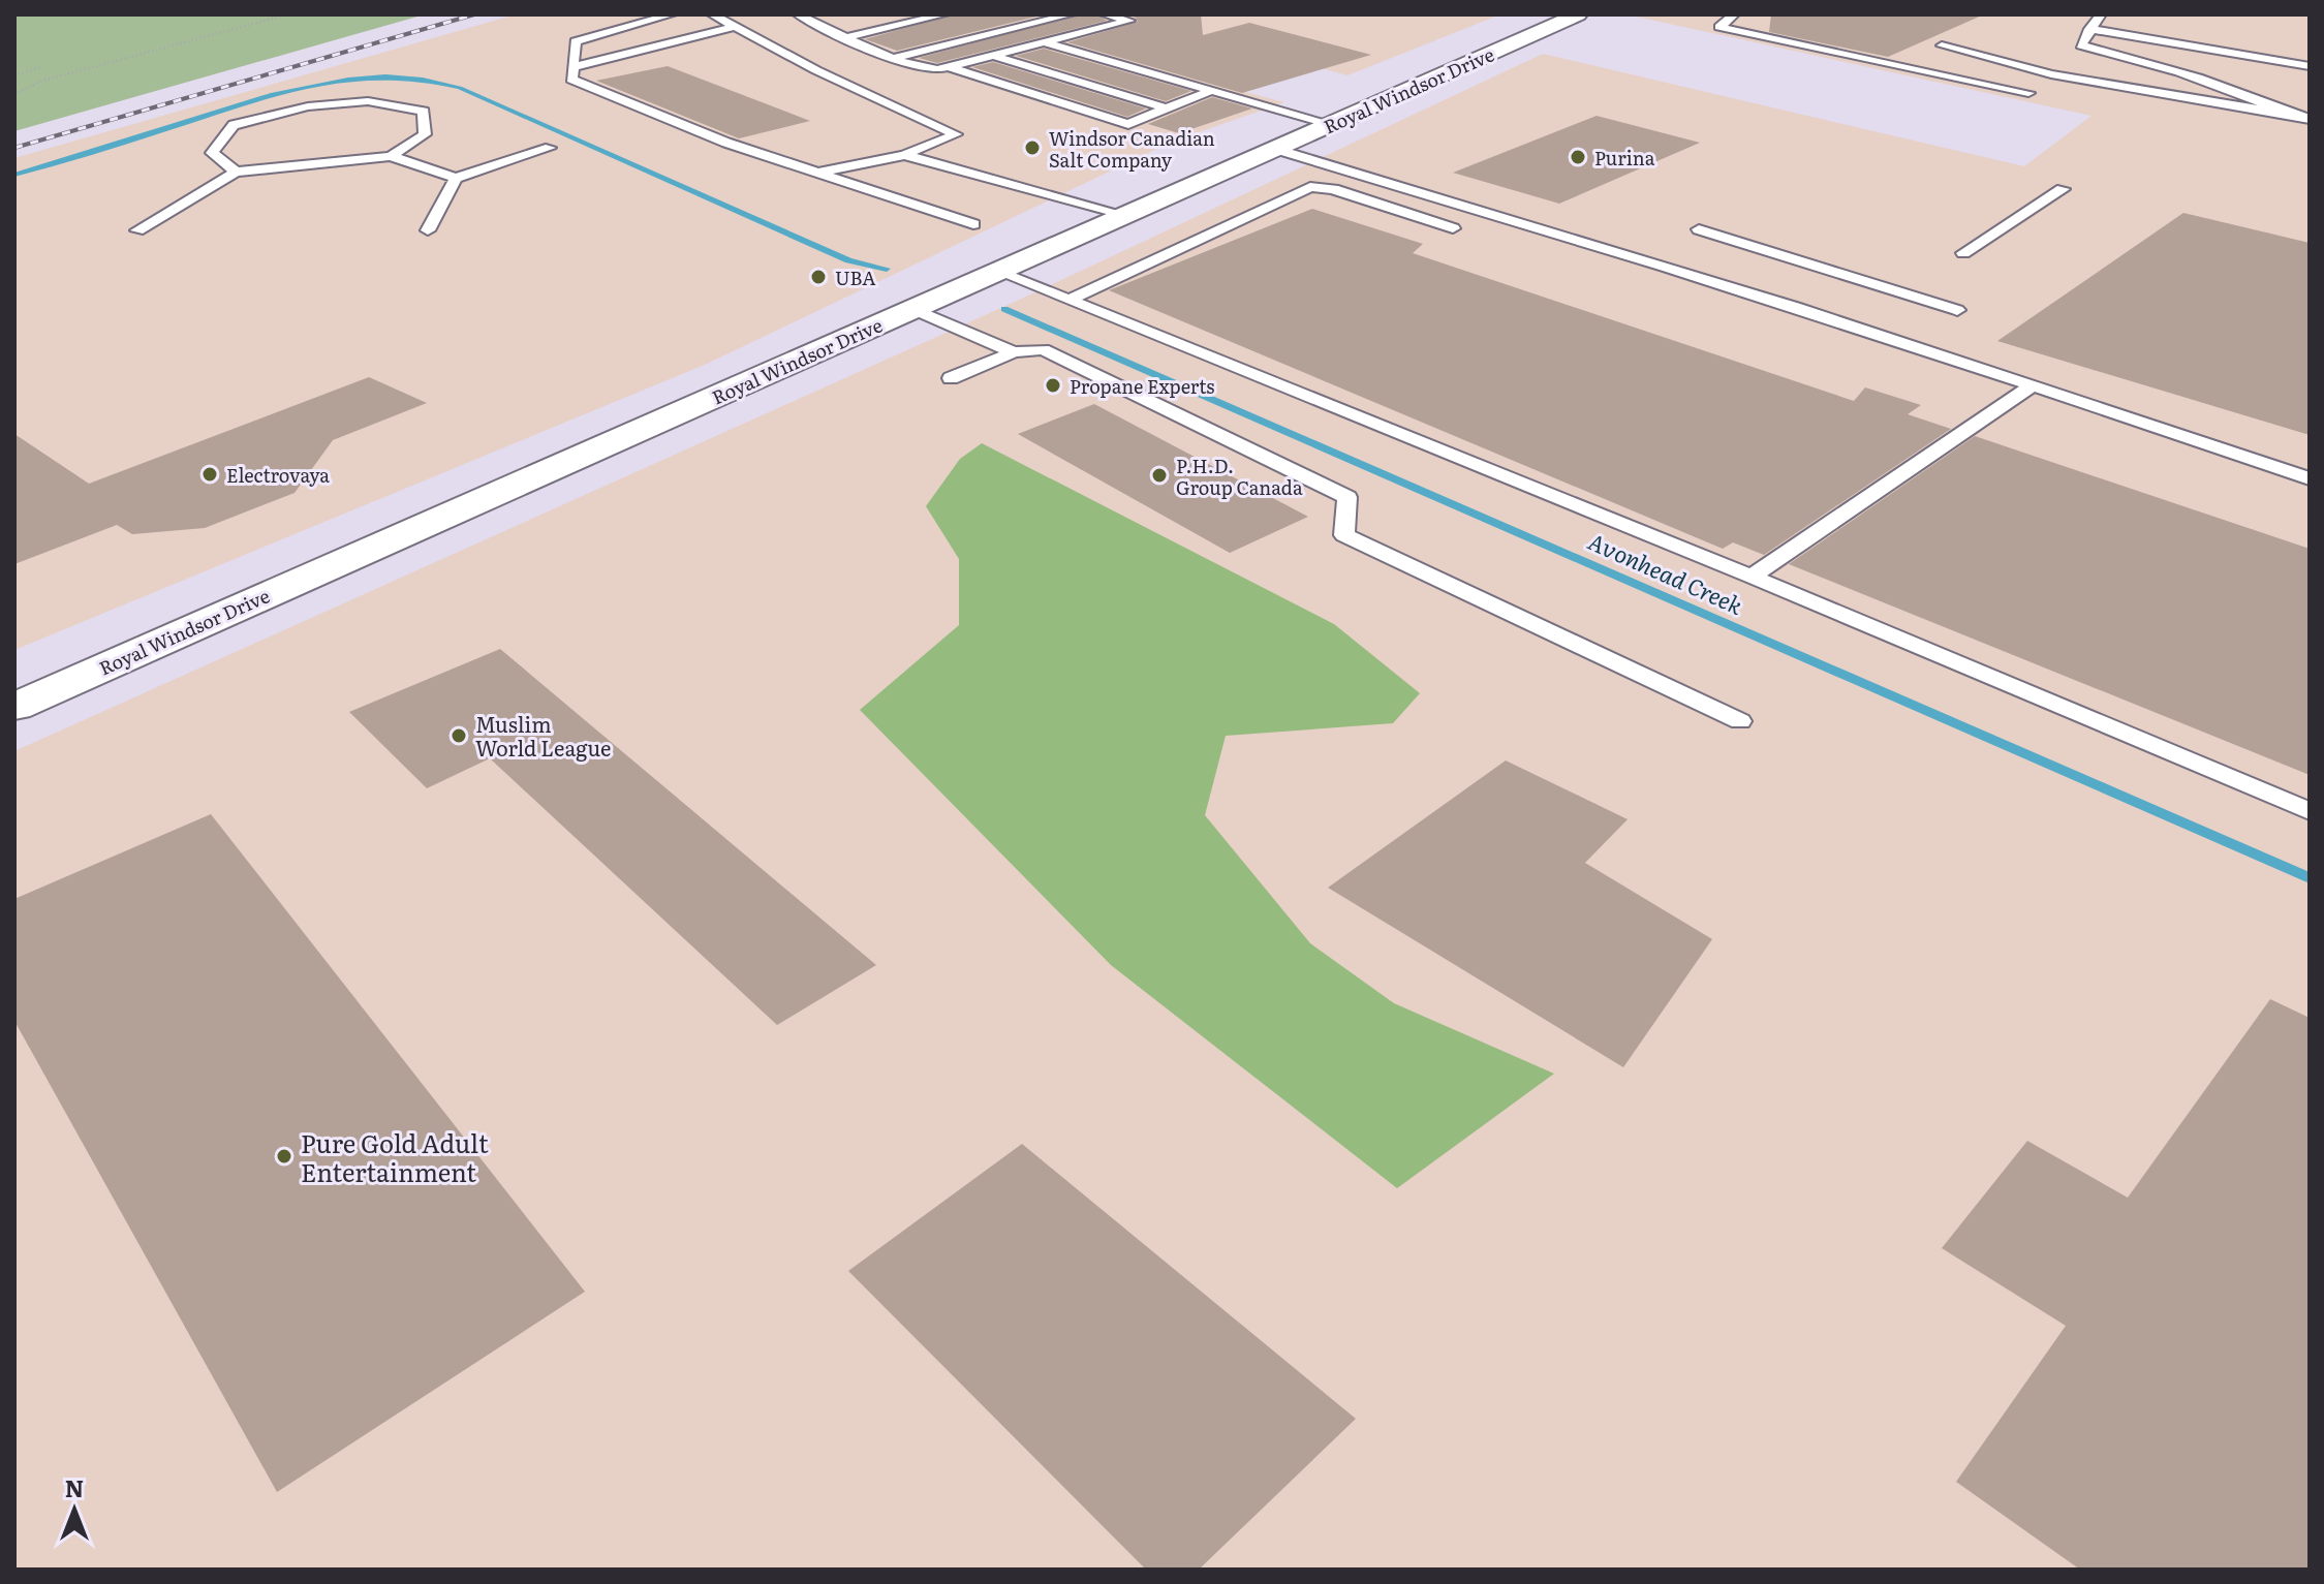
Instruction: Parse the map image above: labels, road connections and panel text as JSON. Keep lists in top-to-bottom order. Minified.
{"streets":{"main road":["Royal Windsor Drive"]},"water":["Avonhead Creek"],"places":["Windsor Canadian Salt Company","Purina","UBA","Propane Experts","Electrovaya","P.H.D. Group Canada","Muslim World League","Pure Gold Adult Entertainment"],"north":"top"}
